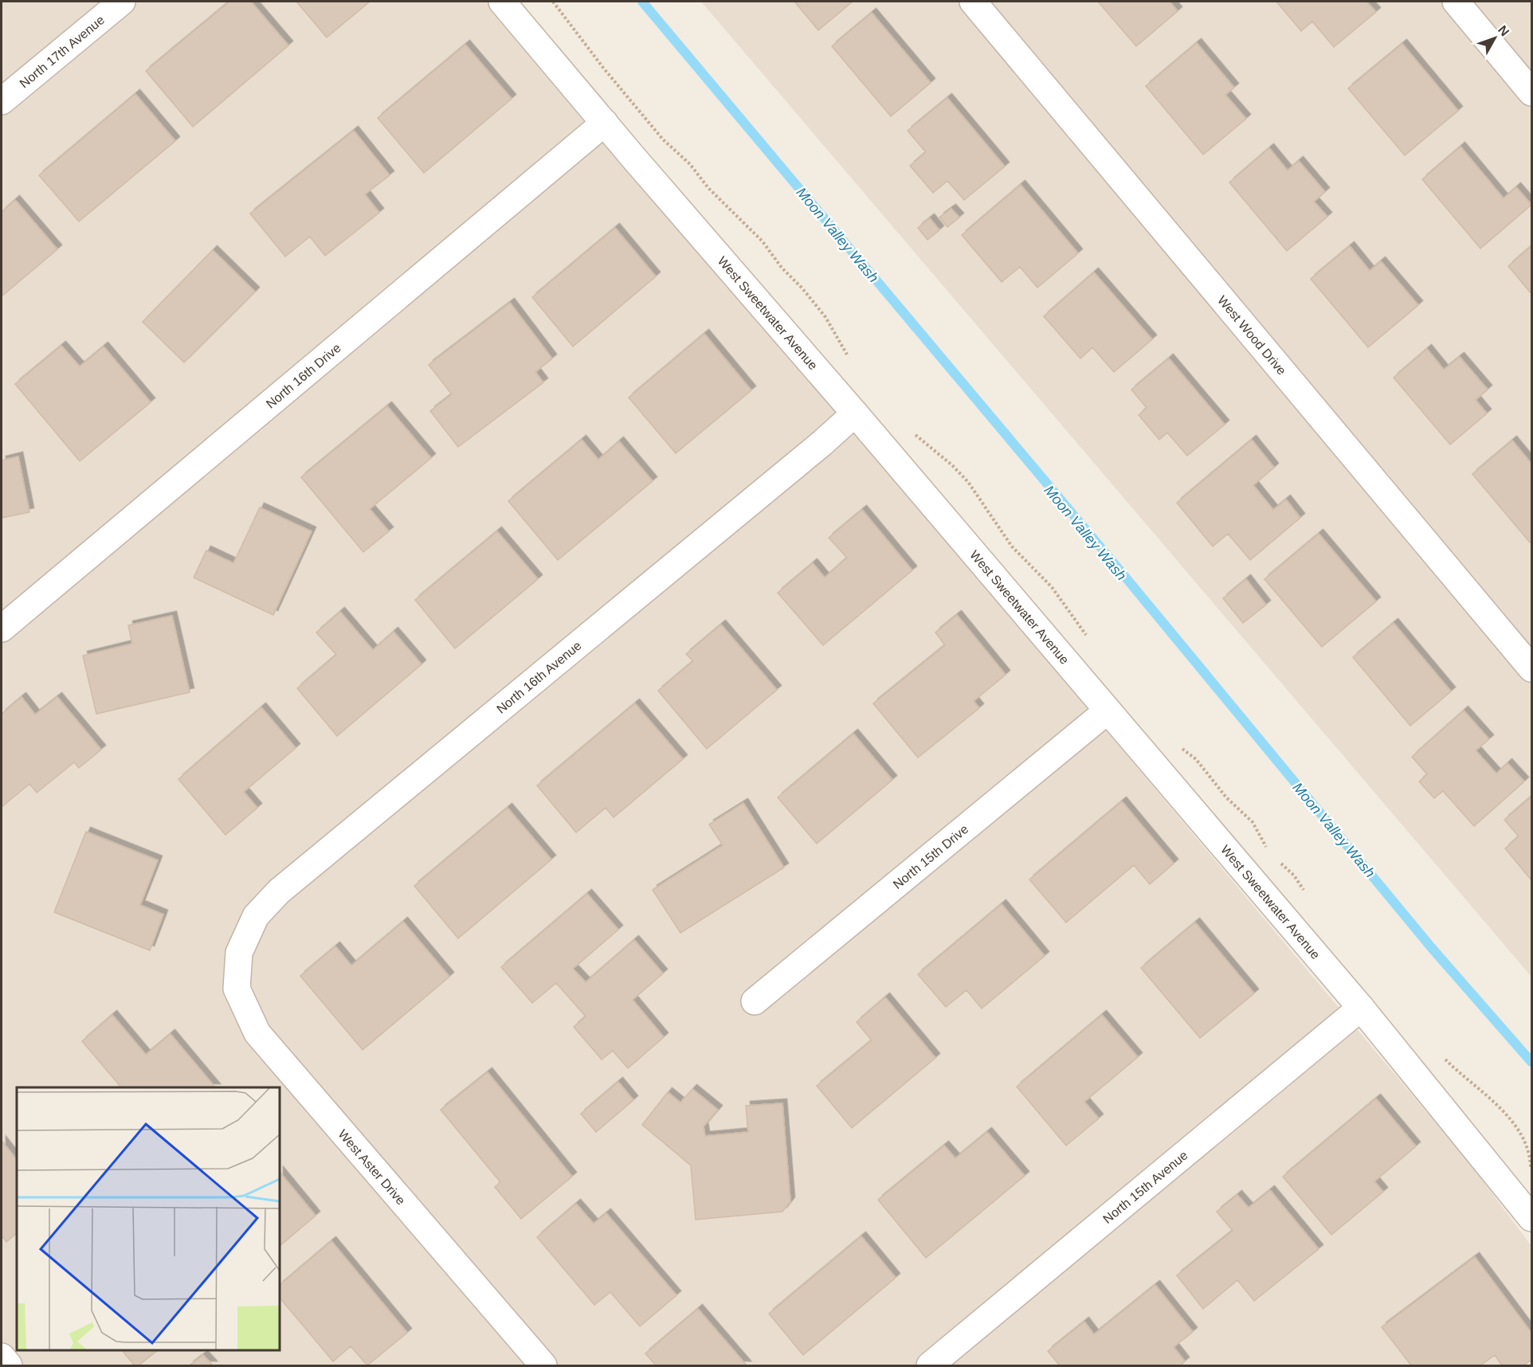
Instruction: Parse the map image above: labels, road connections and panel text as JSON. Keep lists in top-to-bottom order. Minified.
{"streets":{"street":["North 17th Avenue","West Sweetwater Avenue","West Wood Drive","North 16th Drive","North 16th Avenue","North 15th Drive","West Aster Drive","North 15th Avenue"]},"crossings":[["West Sweetwater Avenue","North 16th Drive"],["West Sweetwater Avenue","North 16th Avenue"],["West Sweetwater Avenue","North 15th Drive"],["West Sweetwater Avenue","North 15th Avenue"],["North 16th Avenue","West Aster Drive"]],"water":["Moon Valley Wash"],"north":"top right"}
